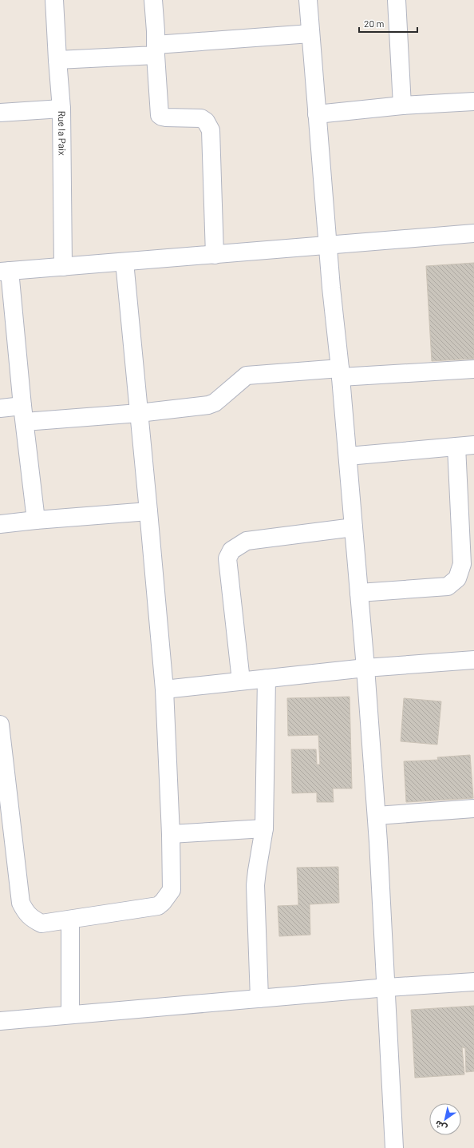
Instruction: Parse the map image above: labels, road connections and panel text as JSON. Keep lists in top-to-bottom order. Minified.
{"streets":{"street":["Rue la Paix"]},"scale_bar":"20 m","north":"bottom left"}
